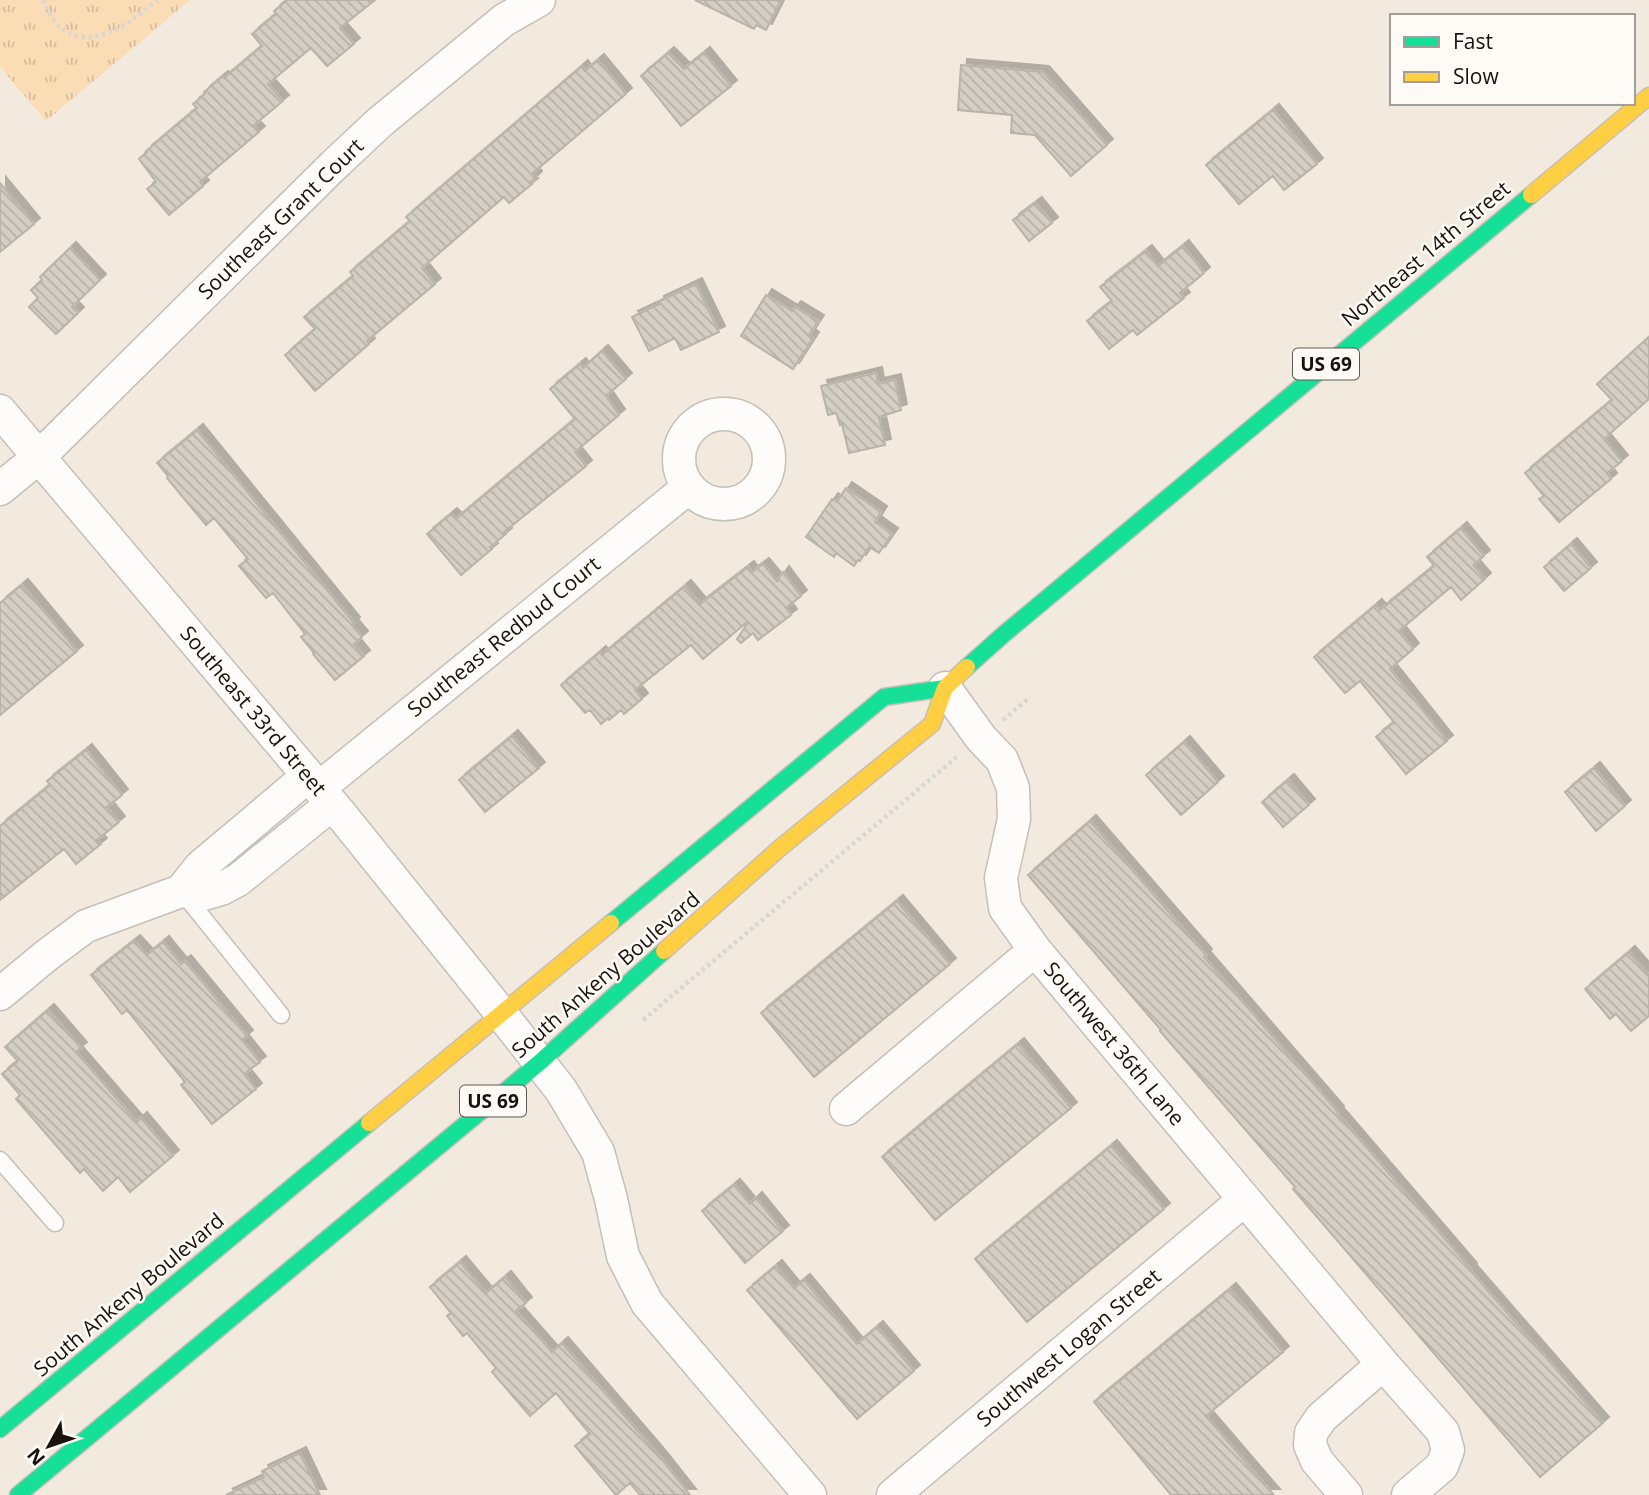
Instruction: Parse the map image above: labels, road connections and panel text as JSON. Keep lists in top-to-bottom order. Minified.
{"streets":{"main road":["Northeast 14th Street","US 69","South Ankeny Boulevard"],"street":["Southeast Grant Court","Southeast Redbud Court","Southeast 33rd Street","Southwest 36th Lane","Southwest Logan Street"]},"crossings":[["Southeast Grant Court","Southeast 33rd Street"],["Northeast 14th Street","South Ankeny Boulevard"],["Southeast Redbud Court","Southeast 33rd Street"],["Southeast 33rd Street","South Ankeny Boulevard"],["South Ankeny Boulevard","Southwest 36th Lane"],["Southwest 36th Lane","Southwest Logan Street"]],"legend":["Fast","Slow"],"north":"bottom left"}
